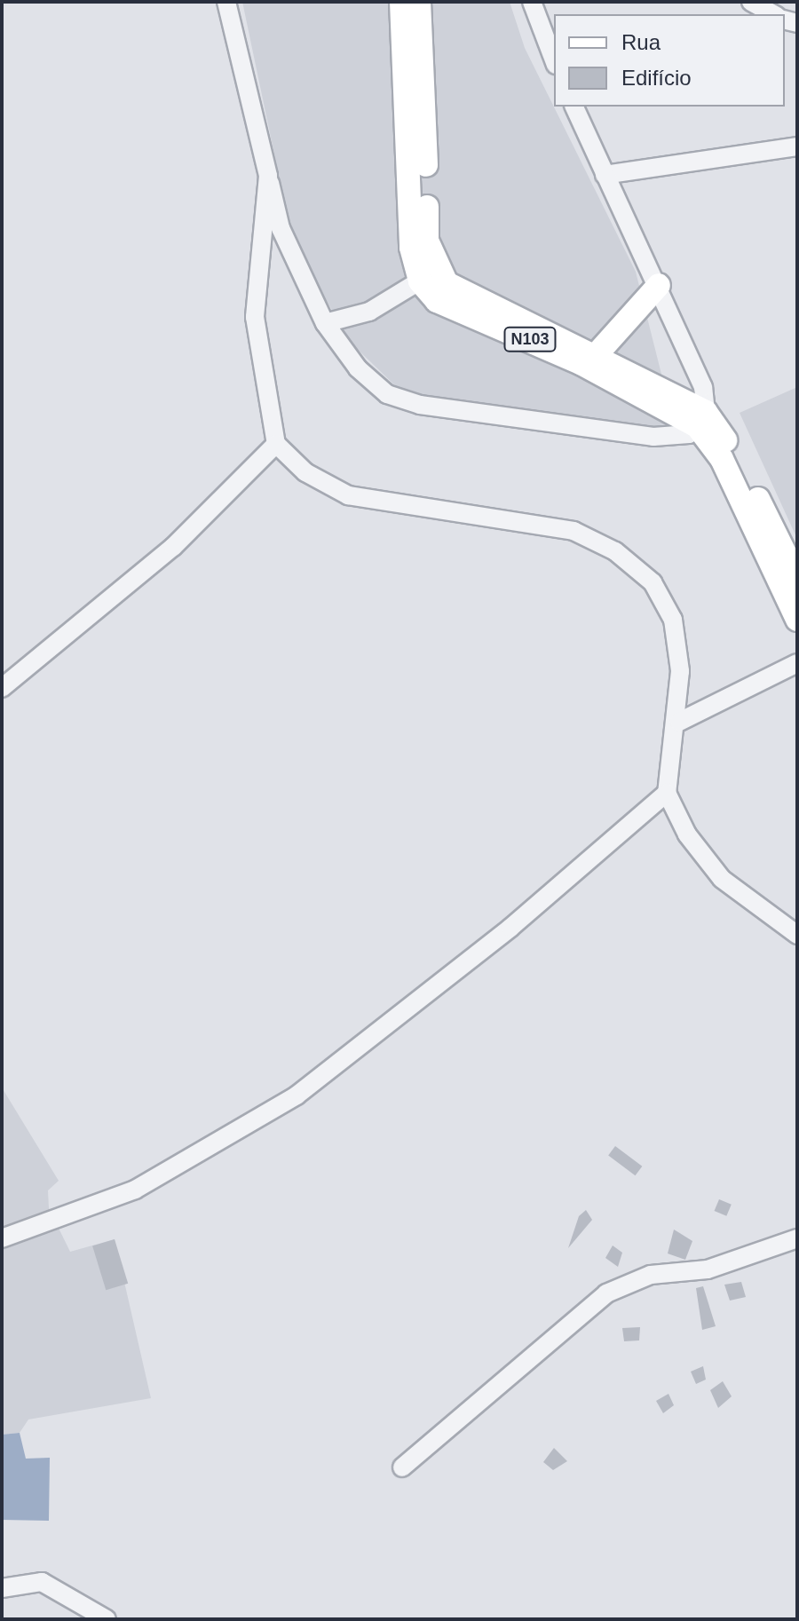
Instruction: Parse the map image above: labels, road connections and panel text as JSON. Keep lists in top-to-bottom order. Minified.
{"streets":{"main road":["N103"]},"legend":["Rua","Edifício"]}
